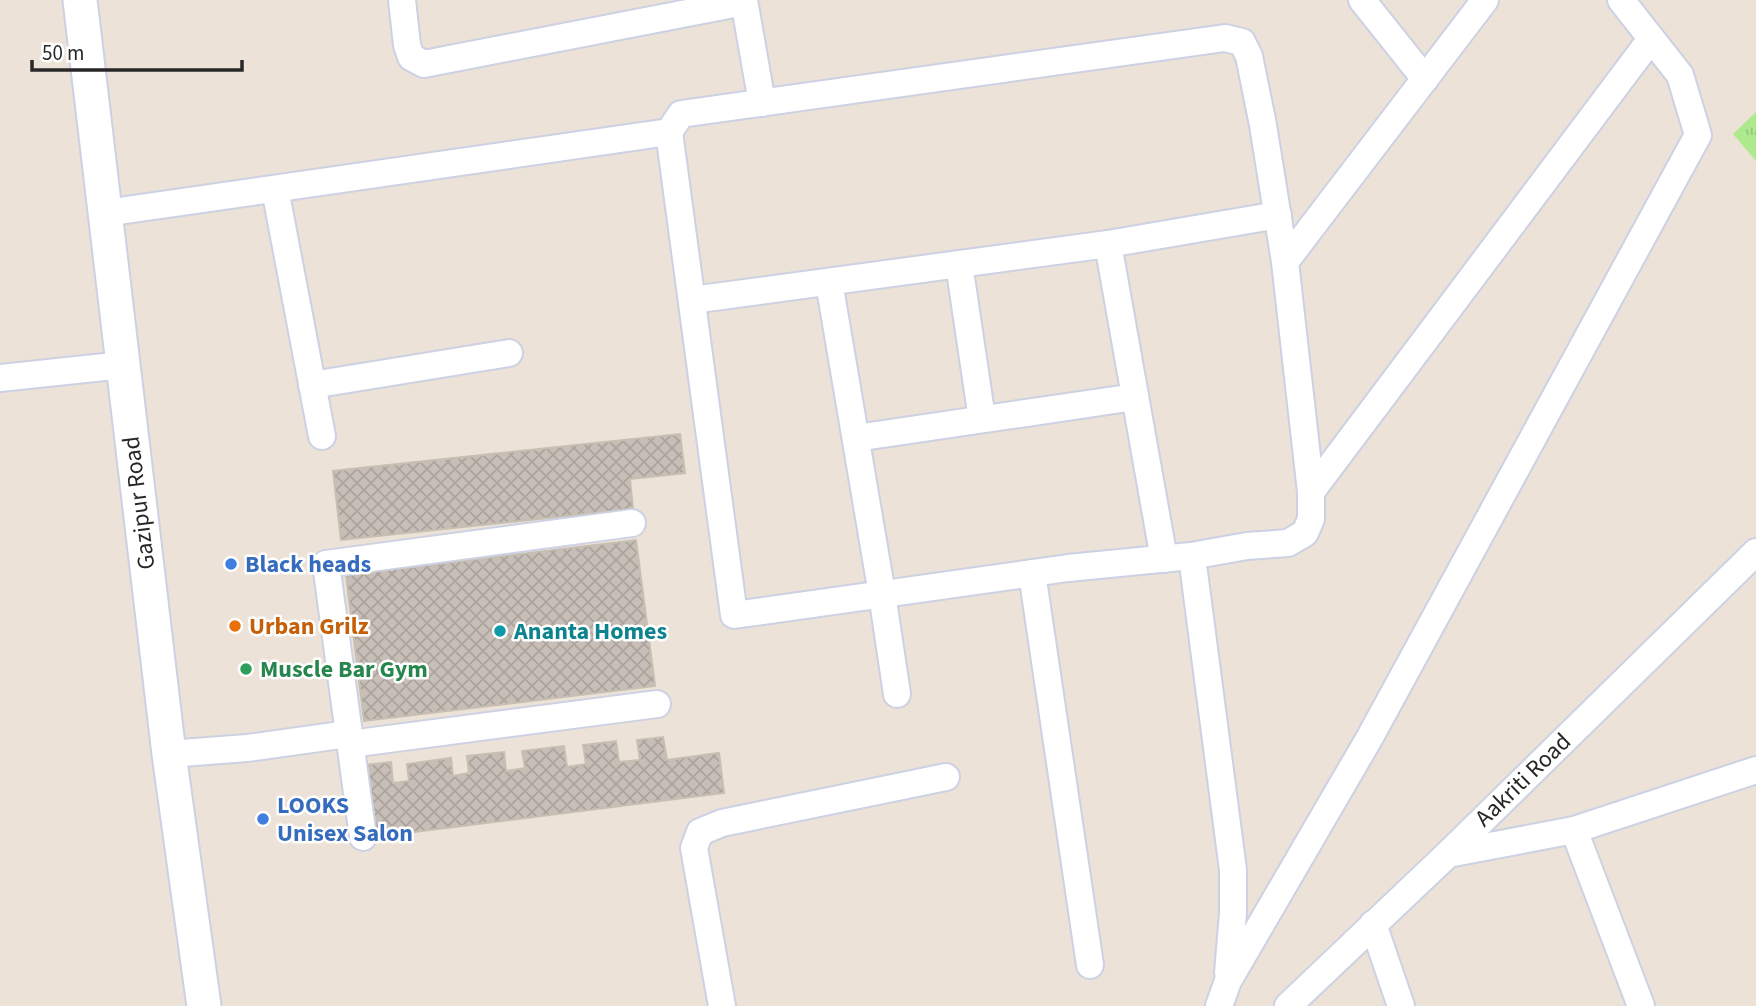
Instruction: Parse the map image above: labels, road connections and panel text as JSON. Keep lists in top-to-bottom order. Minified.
{"streets":{"street":["Gazipur Road","Aakriti Road"]},"places":["Black heads","Urban Grilz","Ananta Homes","Muscle Bar Gym","LOOKS Unisex Salon"],"scale_bar":"50 m"}
